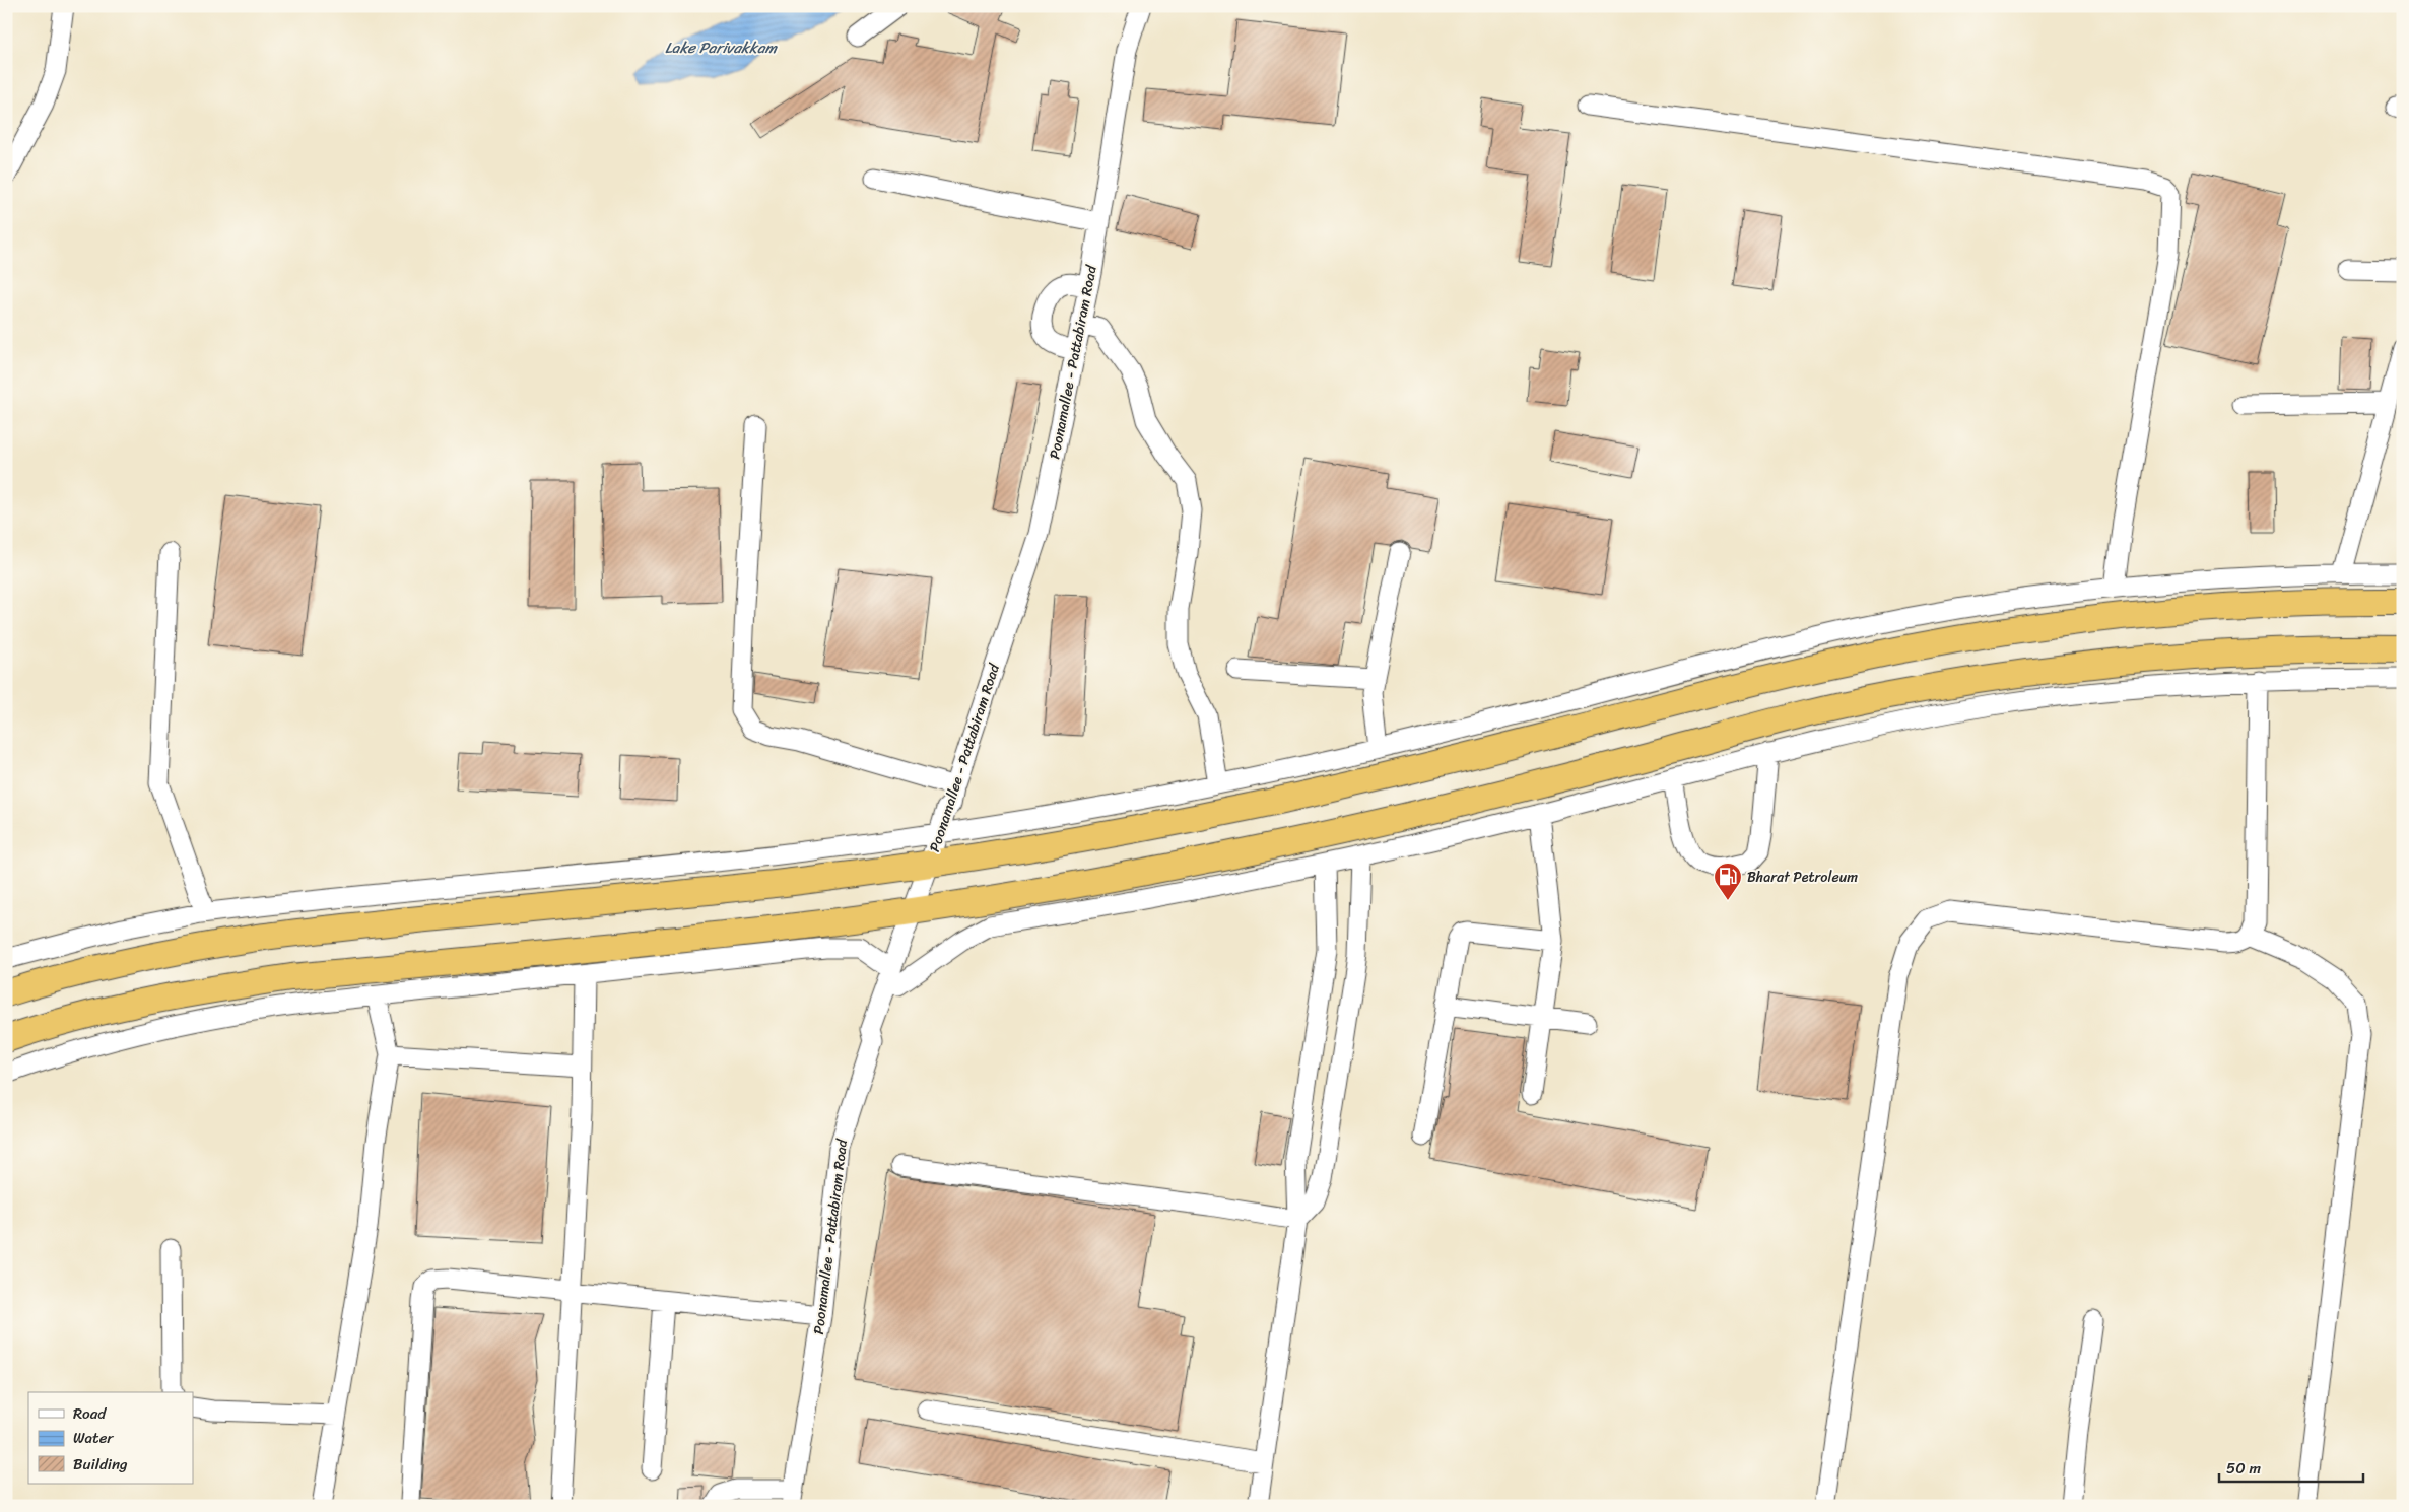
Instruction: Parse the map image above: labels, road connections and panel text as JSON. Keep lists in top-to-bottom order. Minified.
{"streets":{"street":["Poonamallee - Pattabiram Road"]},"water":["Lake Parivakkam"],"places":{"fuel station":["Bharat Petroleum"]},"legend":["Road","Water","Building"],"scale_bar":"50 m"}
